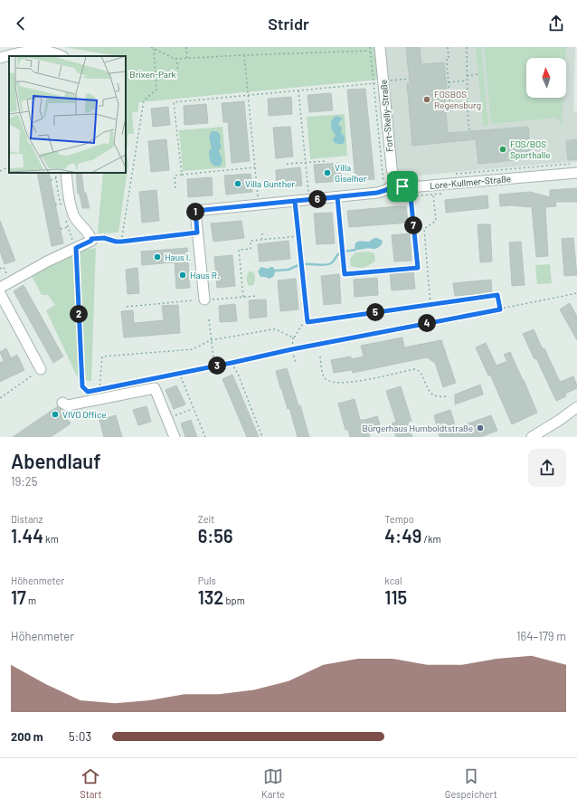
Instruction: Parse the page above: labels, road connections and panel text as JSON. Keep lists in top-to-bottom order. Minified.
{"streets":{"street":["Fort-Skelly-Straße","Lore-Kullmer-Straße"]},"crossings":[["Fort-Skelly-Straße","Lore-Kullmer-Straße"]],"parks":["Brixen-Park"],"places":["FOSBOS Regensburg","FOS/BOS Sporthalle","Villa Giselher","Villa Gunther","Haus I.","Haus R.","VIVO Office","Bürgerhaus Humboldtstraße"],"north":"top","page":{"header":"Stridr","pins":["6","1","7","5","2","4","3"],"heading":["Abendlauf","19:25"],"stats":[["Distanz","1.44 km"],["Zeit","6:56"],["Tempo","4:49 /km"],["Höhenmeter","17 m"],["Puls","132 bpm"],["kcal","115"]],"chart":["Höhenmeter","164–179 m"],"list":[{"name":"200 m","note":"5:03"}],"tabs":["Start","Karte","Gespeichert"]}}
